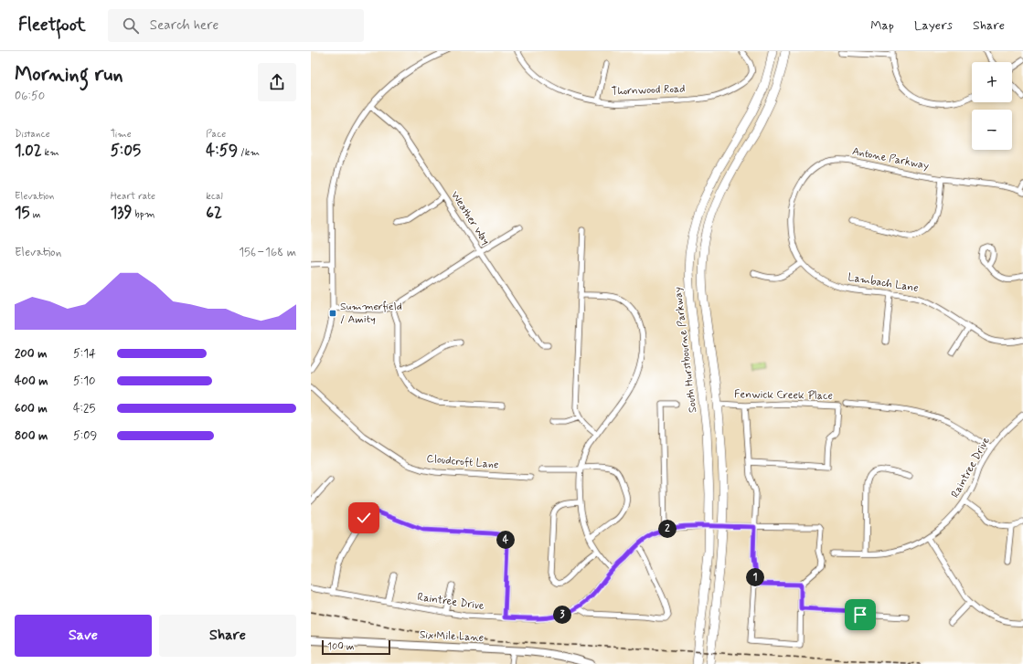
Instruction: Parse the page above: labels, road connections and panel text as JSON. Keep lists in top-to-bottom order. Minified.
{"streets":{"main road":["South Hurstbourne Parkway"],"street":["Thornwood Road","Antone Parkway","Weather Way","Lambach Lane","Fenwick Creek Place","Cloudcroft Lane","Raintree Drive","Six Mile Lane"]},"crossings":[["Antone Parkway","Lambach Lane"],["South Hurstbourne Parkway","Raintree Drive"]],"places":{"transit":["Summerfield / Amity"]},"scale_bar":"100 m","page":{"header":"Fleetfoot","search":"Search here","nav":["Map","Layers","Share"],"heading":["Morning run","06:50"],"map_buttons":["+","−"],"stats":[["Distance","1.02 km"],["Time","5:05"],["Pace","4:59 /km"],["Elevation","15 m"],["Heart rate","139 bpm"],["kcal","62"]],"chart":["Elevation","156–168 m"],"list":[{"name":"200 m","note":"5:14"},{"name":"400 m","note":"5:10"},{"name":"600 m","note":"4:25"},{"name":"800 m","note":"5:09"}],"pins":["2","4","1","3"],"buttons":["Save","Share"],"scale":"100 m"}}
